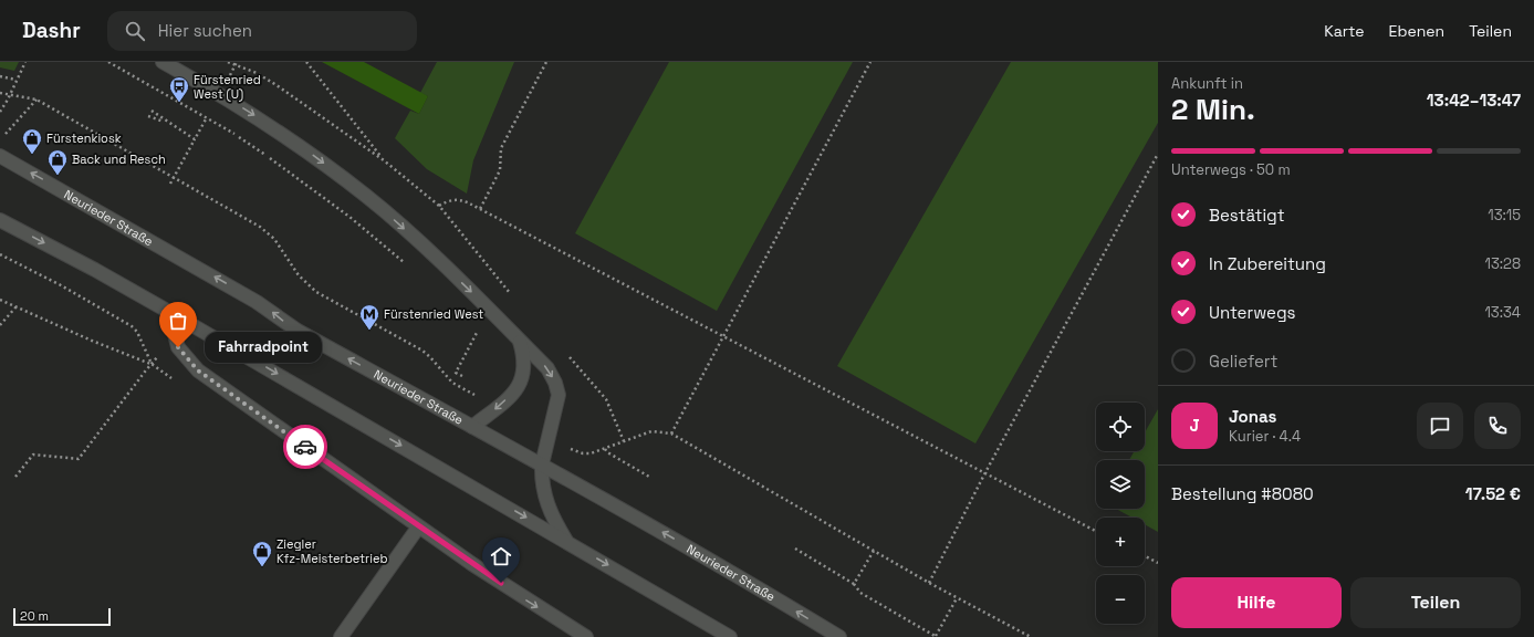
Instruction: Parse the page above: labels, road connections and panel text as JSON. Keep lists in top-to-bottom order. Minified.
{"streets":{"main road":["Neurieder Straße"]},"places":{"bus stop":["Fürstenried West (U)"],"shop":["Fürstenkiosk","Back und Resch","Ziegler Kfz-Meisterbetrieb"],"metro station":["Fürstenried West"],"other":["Fahrradpoint"]},"scale_bar":"20 m","page":{"header":"Dashr","search":"Hier suchen","nav":["Karte","Ebenen","Teilen"],"heading":["2 Min.","Ankunft in","13:42–13:47"],"panel":["Jonas","Kurier · 4.4","Bestellung #8080","17.52 €"],"bar":"Unterwegs · 50 m","list":[["Bestätigt","13:15"],["In Zubereitung","13:28"],["Unterwegs","13:34"],"Geliefert"],"bubble":"Fahrradpoint","map_buttons":["+","−"],"round":"J","buttons":["Hilfe","Teilen"],"scale":"20 m"}}
